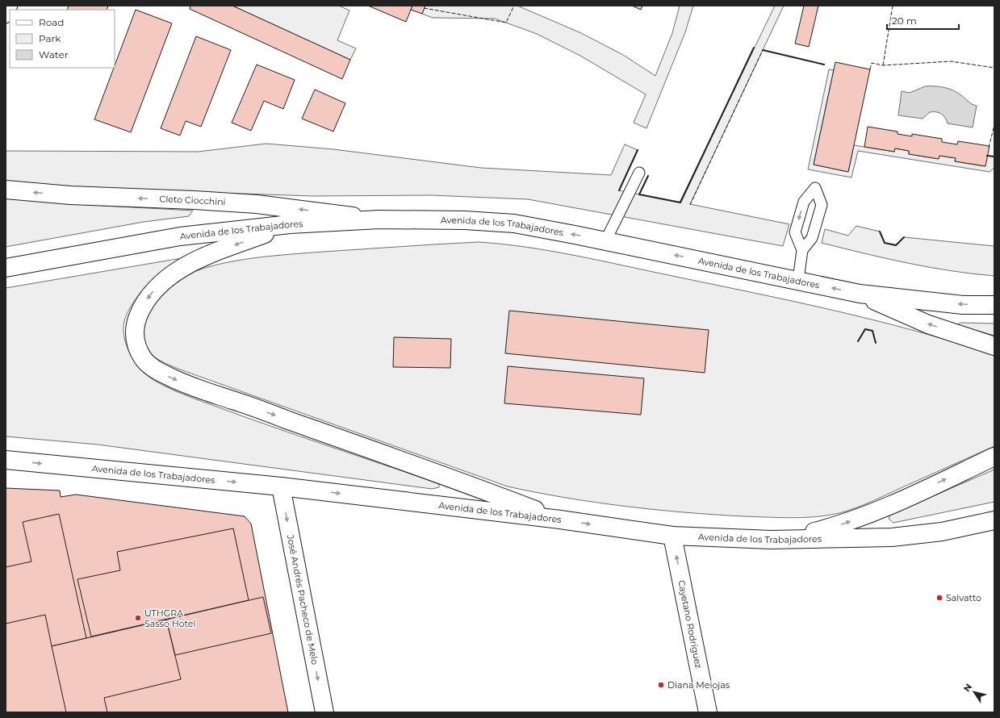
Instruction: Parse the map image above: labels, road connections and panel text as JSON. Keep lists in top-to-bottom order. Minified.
{"streets":{"main road":["Cleto Ciocchini","Avenida de los Trabajadores","José Andrés Pacheco de Melo","Cayetano Rodríguez"]},"crossings":[["Cleto Ciocchini","Avenida de los Trabajadores"],["Avenida de los Trabajadores","José Andrés Pacheco de Melo"],["Avenida de los Trabajadores","Cayetano Rodríguez"]],"one_way":["Cleto Ciocchini","José Andrés Pacheco de Melo","Cayetano Rodríguez"],"places":["Salvatto","UTHGRA Sasso Hotel","Diana Meiojas"],"legend":["Road","Park","Water"],"scale_bar":"20 m","north":"top left"}
